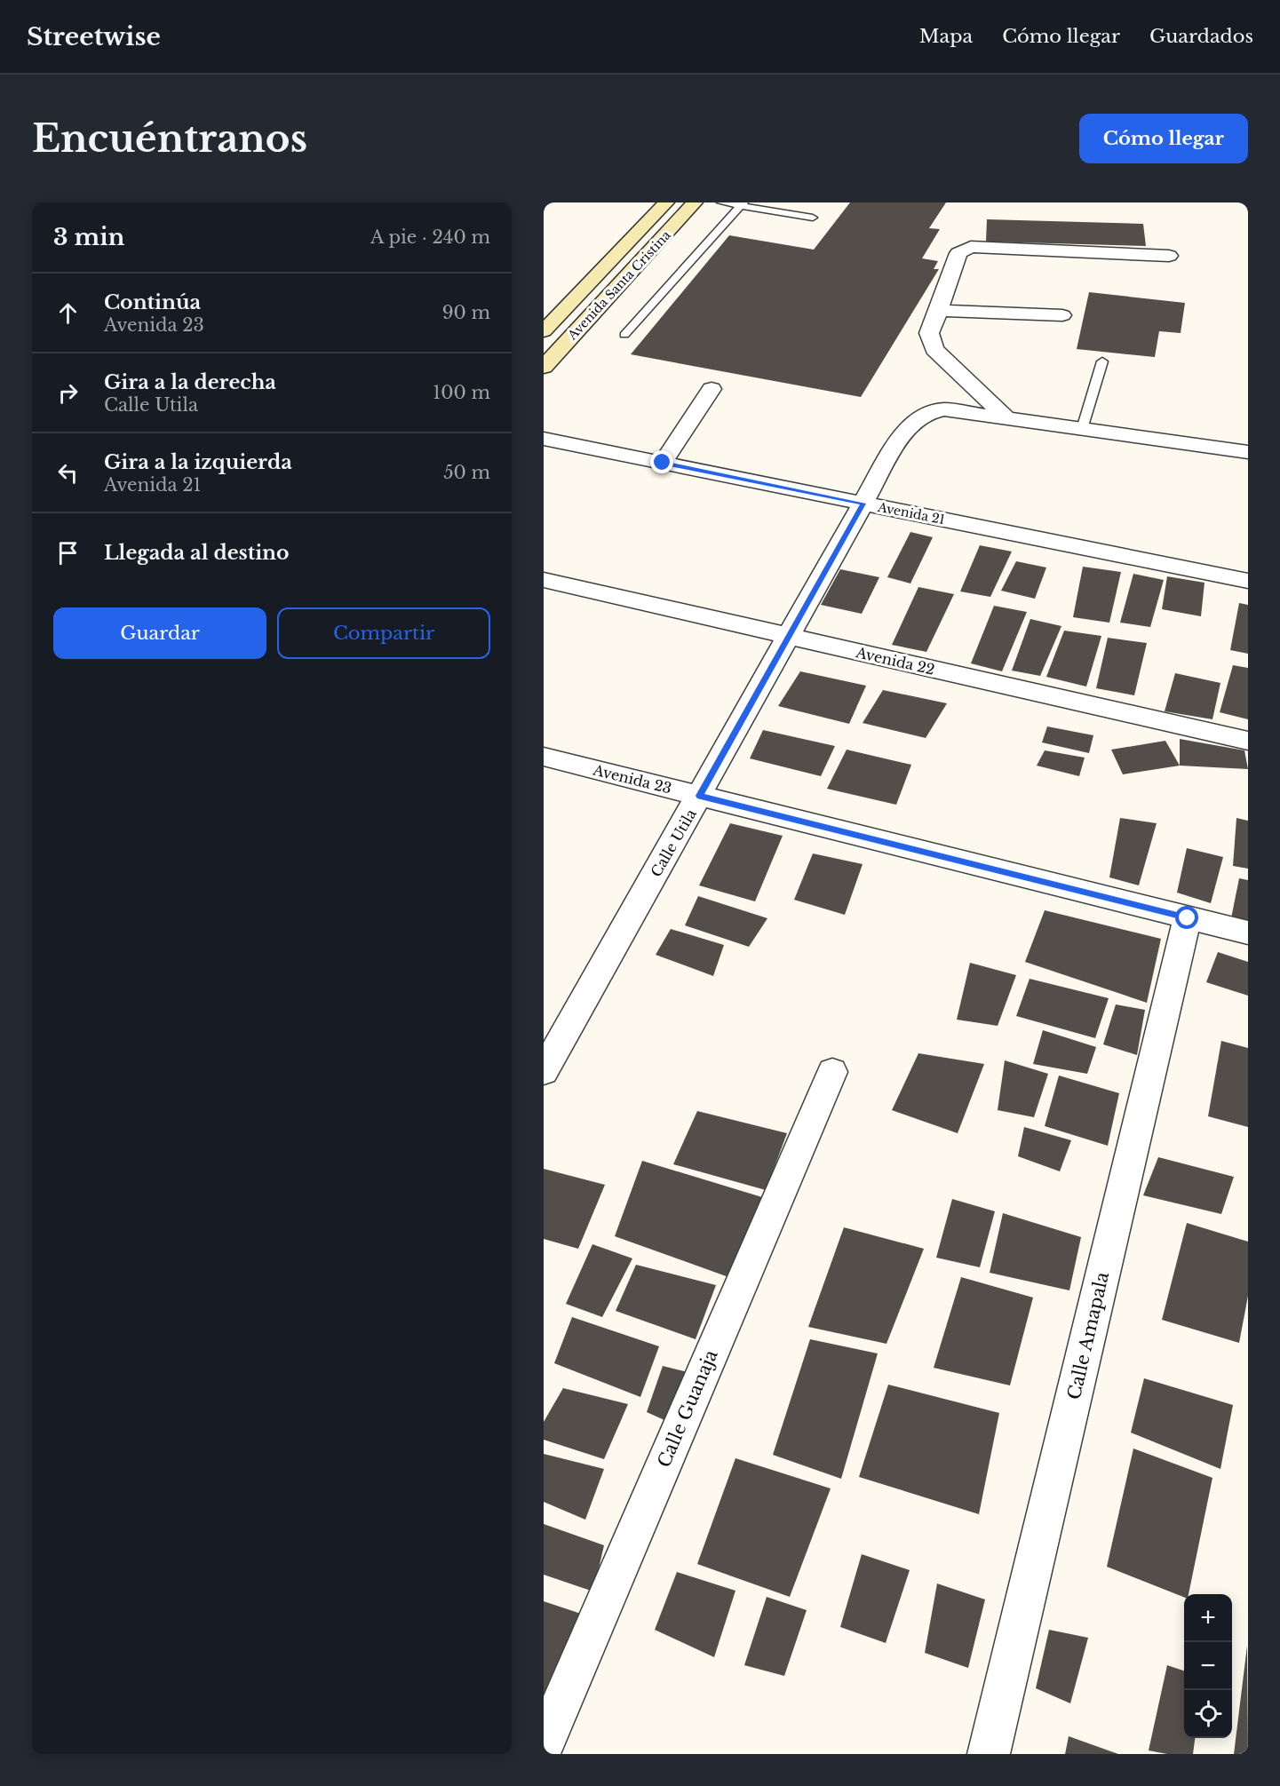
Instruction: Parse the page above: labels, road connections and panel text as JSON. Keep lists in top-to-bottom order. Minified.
{"streets":{"street":["Avenida Santa Cristina","Avenida 21","Avenida 22","Avenida 23","Calle Utila","Calle Amapala","Calle Guanaja"]},"crossings":[["Avenida 21","Calle Utila"],["Avenida 22","Calle Utila"],["Avenida 23","Calle Utila"],["Avenida 23","Calle Amapala"]],"page":{"header":"Streetwise","nav":["Mapa","Cómo llegar","Guardados"],"buttons":["Cómo llegar",["Guardar","Compartir"]],"title":"Encuéntranos","heading":["3 min","A pie · 240 m"],"list":[["Continúa","Avenida 23","90 m"],["Gira a la derecha","Calle Utila","100 m"],["Gira a la izquierda","Avenida 21","50 m"],"Llegada al destino"],"map_buttons":["+","−"]}}
